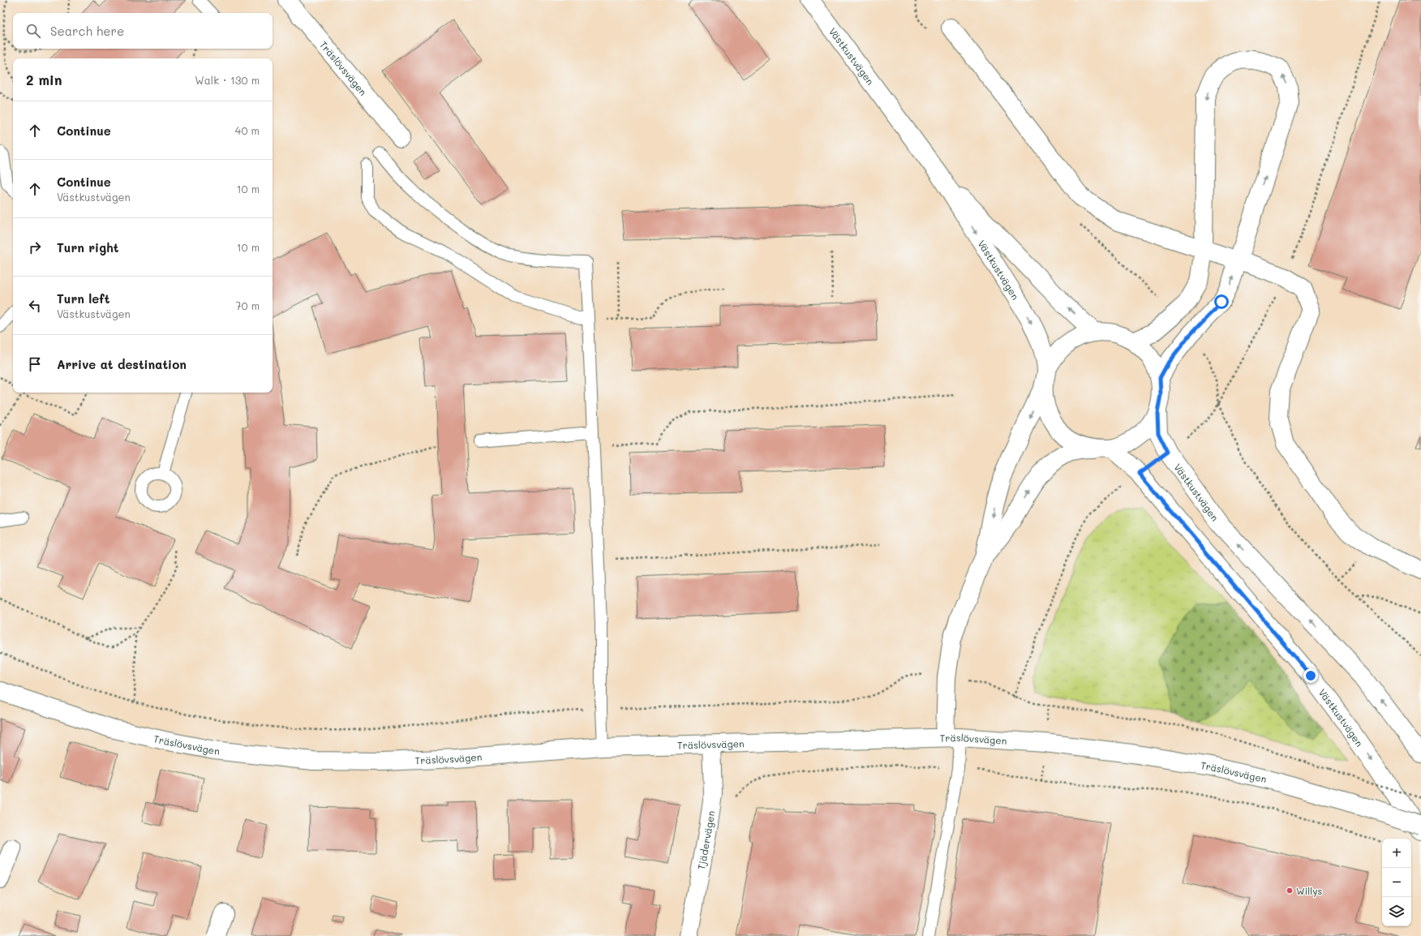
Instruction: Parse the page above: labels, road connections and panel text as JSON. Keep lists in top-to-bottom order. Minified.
{"streets":{"street":["Västkustvägen","Träslövsvägen","Tjädervägen"]},"crossings":[["Träslövsvägen","Tjädervägen"]],"places":["Willys"],"page":{"search":"Search here","heading":["2 min","Walk · 130 m"],"list":[["Continue","40 m"],["Continue","Västkustvägen","10 m"],["Turn right","10 m"],["Turn left","Västkustvägen","70 m"],"Arrive at destination"],"map_buttons":["+","−"]}}
